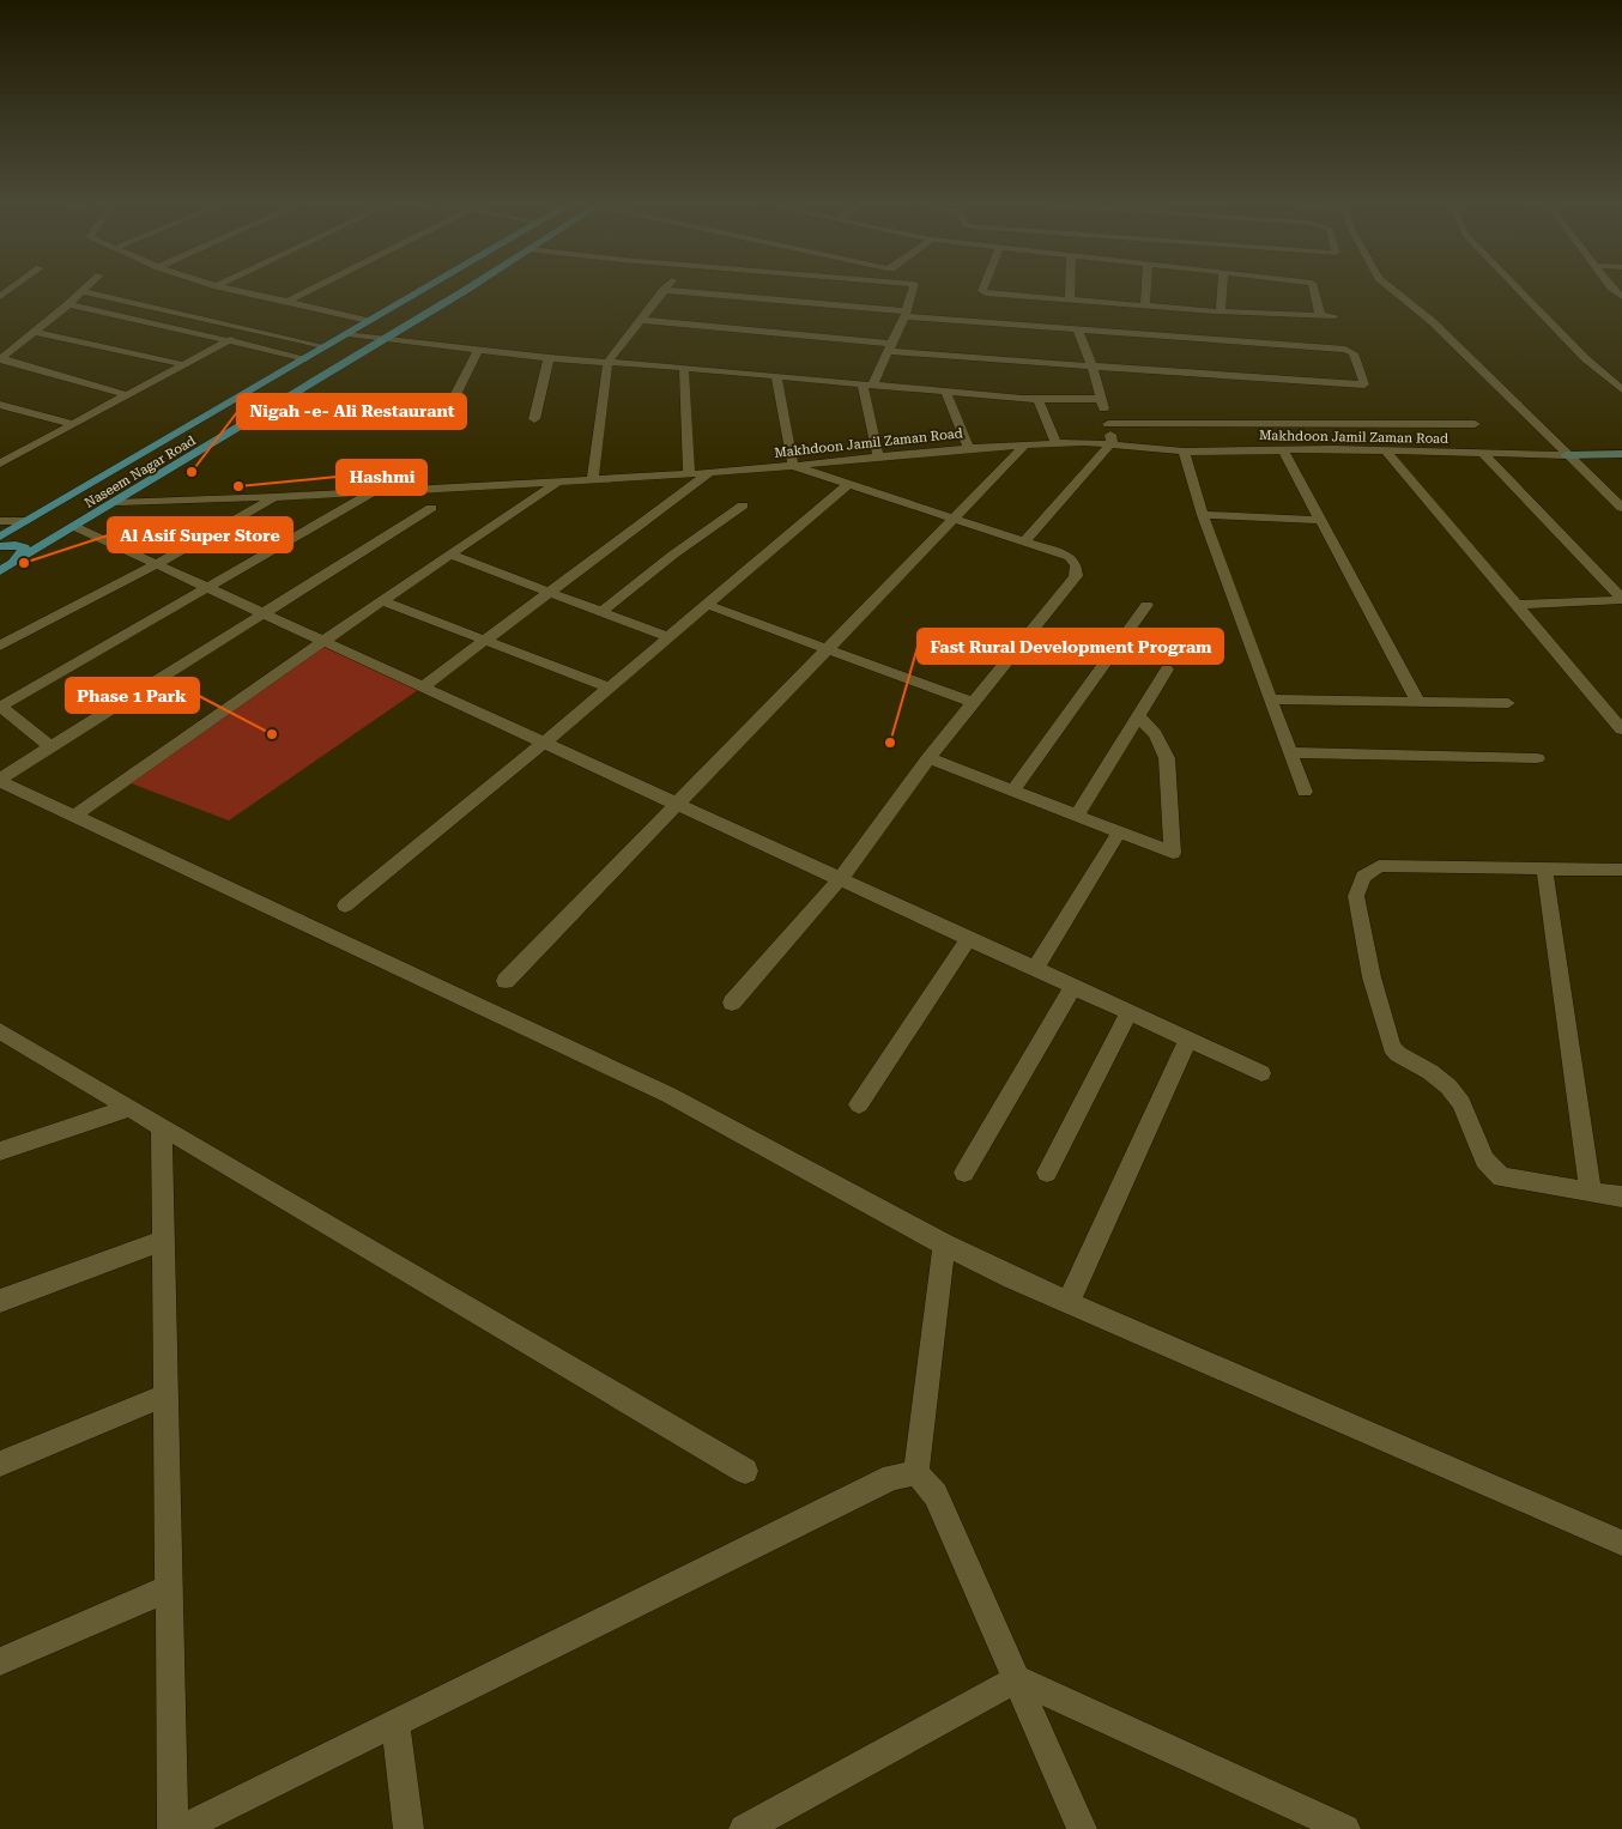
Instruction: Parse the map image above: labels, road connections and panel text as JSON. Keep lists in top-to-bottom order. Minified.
{"streets":{"main road":["Naseem Nagar Road"],"street":["Makhdoon Jamil Zaman Road"]},"crossings":[["Makhdoon Jamil Zaman Road","Naseem Nagar Road"]],"places":["Nigah -e- Ali Restaurant","Hashmi","Al Asif Super Store","Phase 1 Park","Fast Rural Development Program"]}
